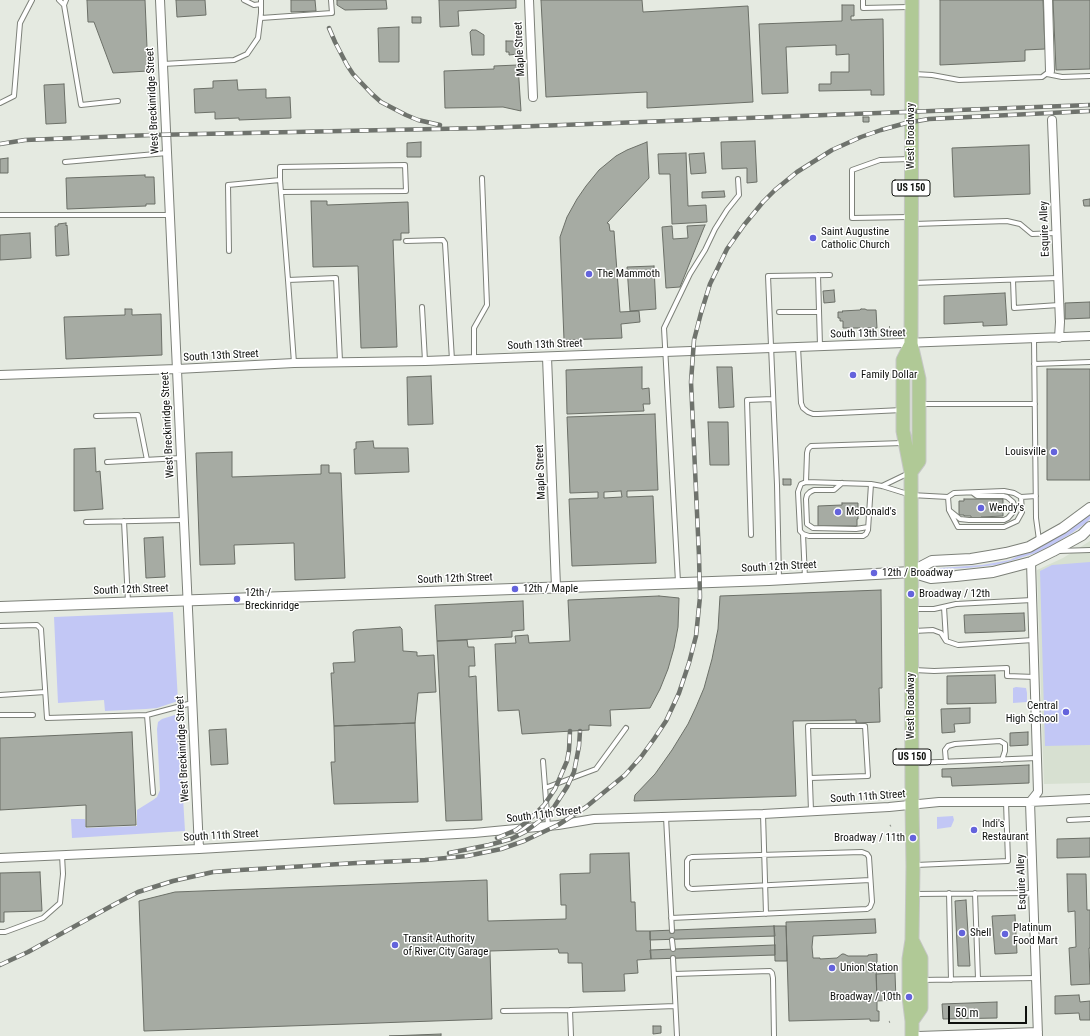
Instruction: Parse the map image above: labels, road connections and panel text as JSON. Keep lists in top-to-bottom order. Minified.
{"streets":{"main road":["West Broadway","US 150"],"street":["Maple Street","West Breckinridge Street","Esquire Alley","South 13th Street","South 12th Street","South 11th Street"]},"crossings":[["Maple Street","South 13th Street"],["Maple Street","South 12th Street"],["West Breckinridge Street","South 13th Street"],["West Breckinridge Street","South 12th Street"],["West Breckinridge Street","South 11th Street"],["West Broadway","South 13th Street"],["West Broadway","South 12th Street"],["West Broadway","South 11th Street"],["Esquire Alley","South 13th Street"],["Esquire Alley","South 11th Street"]],"places":["Saint Augustine Catholic Church","The Mammoth","Family Dollar","Louisville","Wendy's","McDonald's","12th / Broadway","12th / Maple","Broadway / 12th","12th / Breckinridge","Central High School","Indi's Restaurant","Broadway / 11th","Shell","Platinum Food Mart","Transit Authority of River City Garage","Union Station","Broadway / 10th"],"scale_bar":"50 m"}
